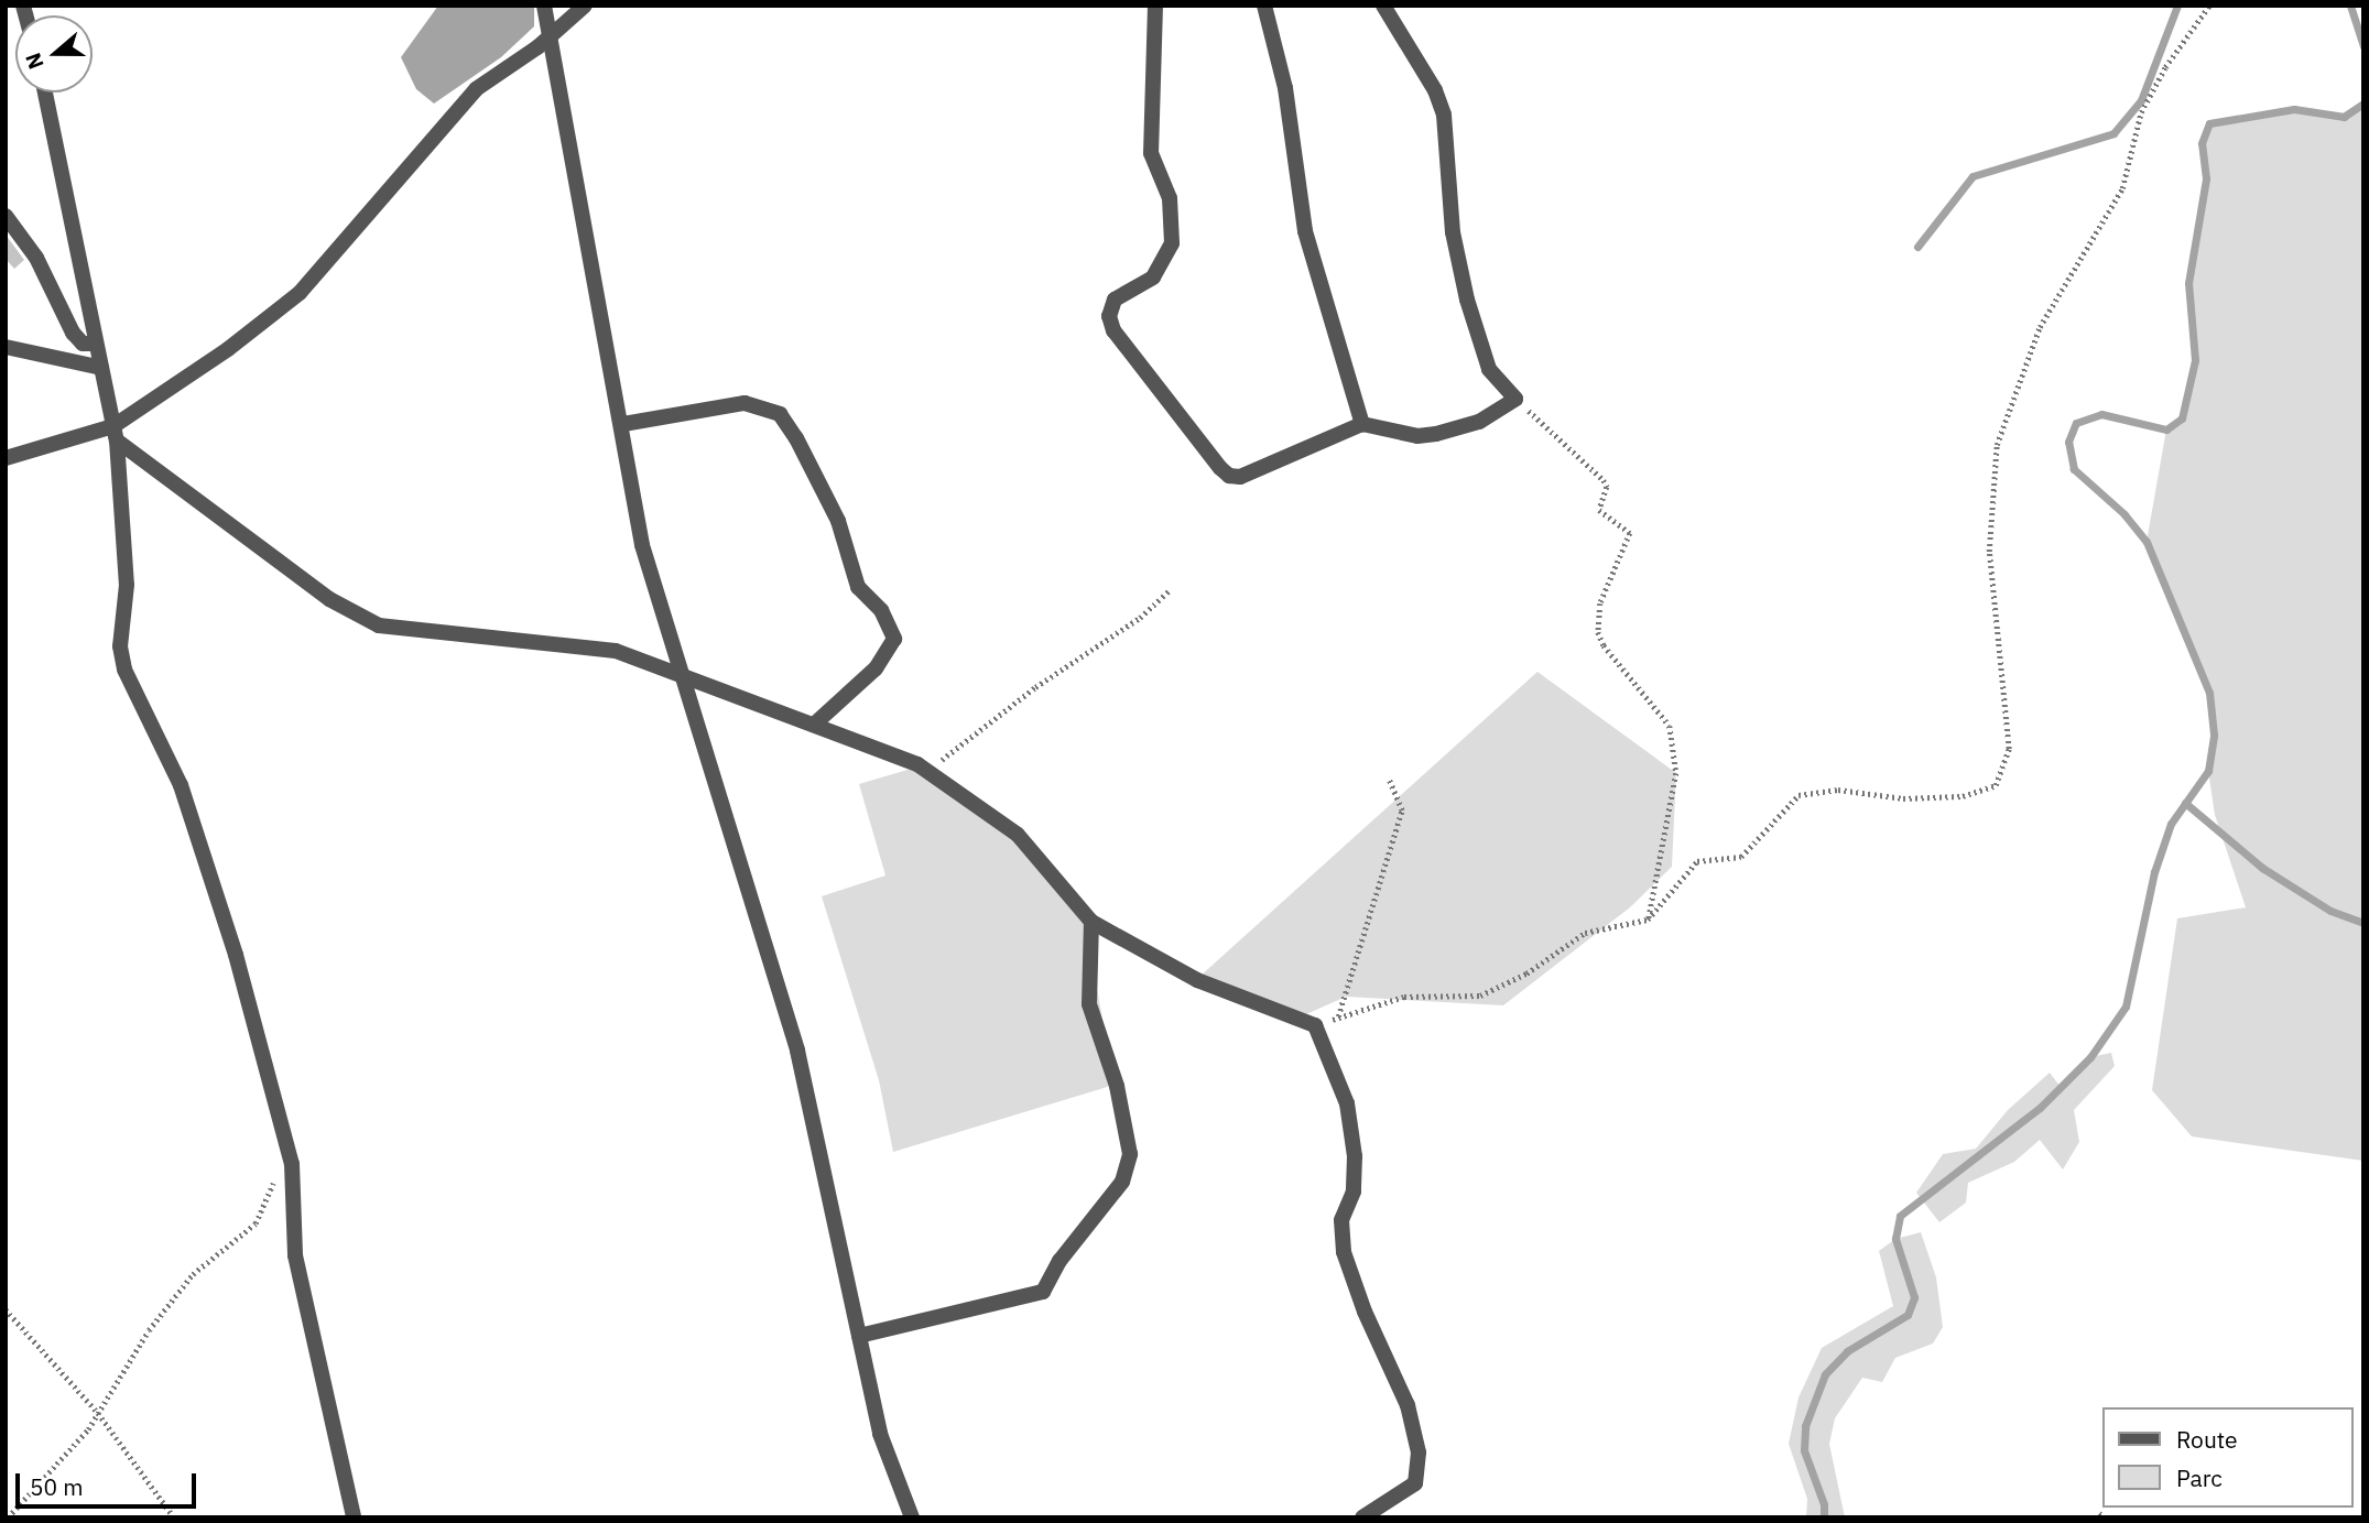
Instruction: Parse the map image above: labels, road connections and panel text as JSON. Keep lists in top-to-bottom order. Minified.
{"legend":["Route","Parc"],"scale_bar":"50 m","north":"left"}
